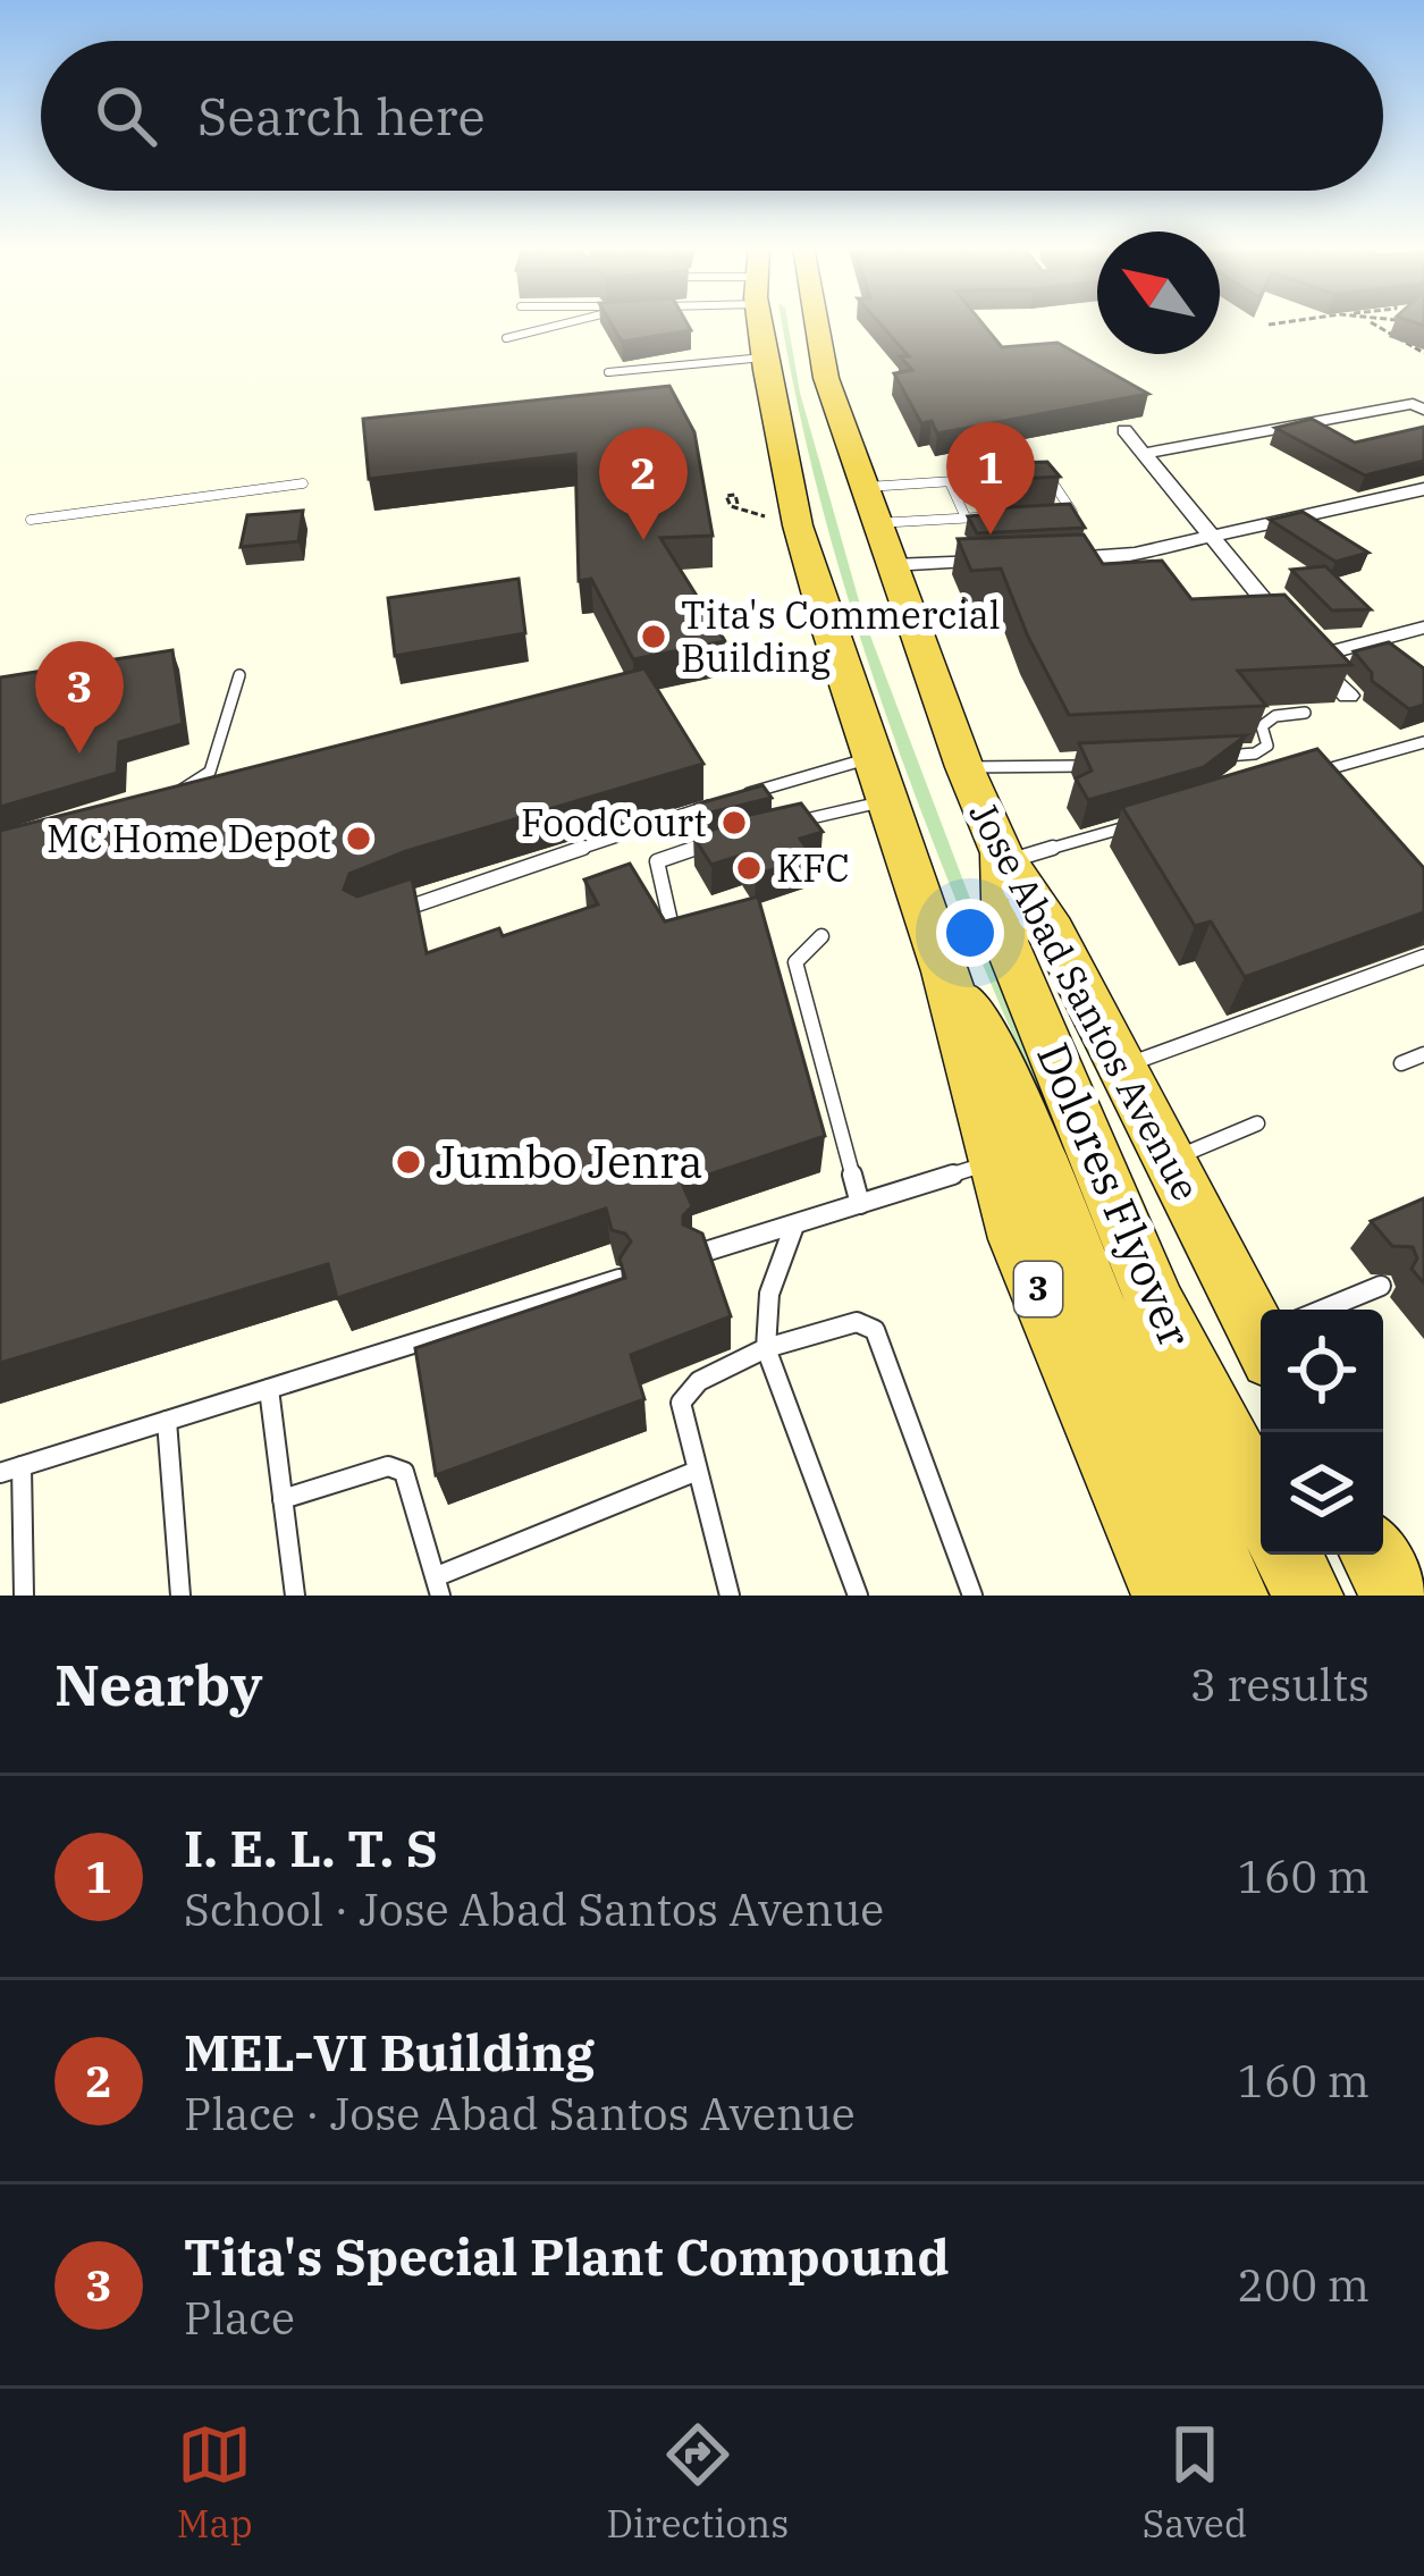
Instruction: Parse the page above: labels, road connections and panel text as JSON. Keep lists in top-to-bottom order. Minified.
{"streets":{"highway":["Jose Abad Santos Avenue","Dolores Flyover","3"]},"crossings":[["Jose Abad Santos Avenue","Dolores Flyover"]],"places":["Tita's Commercial Building","FoodCourt","MC Home Depot","KFC","Jumbo Jenra"],"north":"top left","page":{"search":"Search here","pins":["1","2","3"],"heading":["Nearby","3 results"],"list":[{"mark":"1","name":"I. E. L. T. S","note":"School · Jose Abad Santos Avenue","value":"160 m"},{"mark":"2","name":"MEL-VI Building","note":"Place · Jose Abad Santos Avenue","value":"160 m"},{"mark":"3","name":"Tita's Special Plant Compound","note":"Place","value":"200 m"}],"nav":["Map","Directions","Saved"]}}
